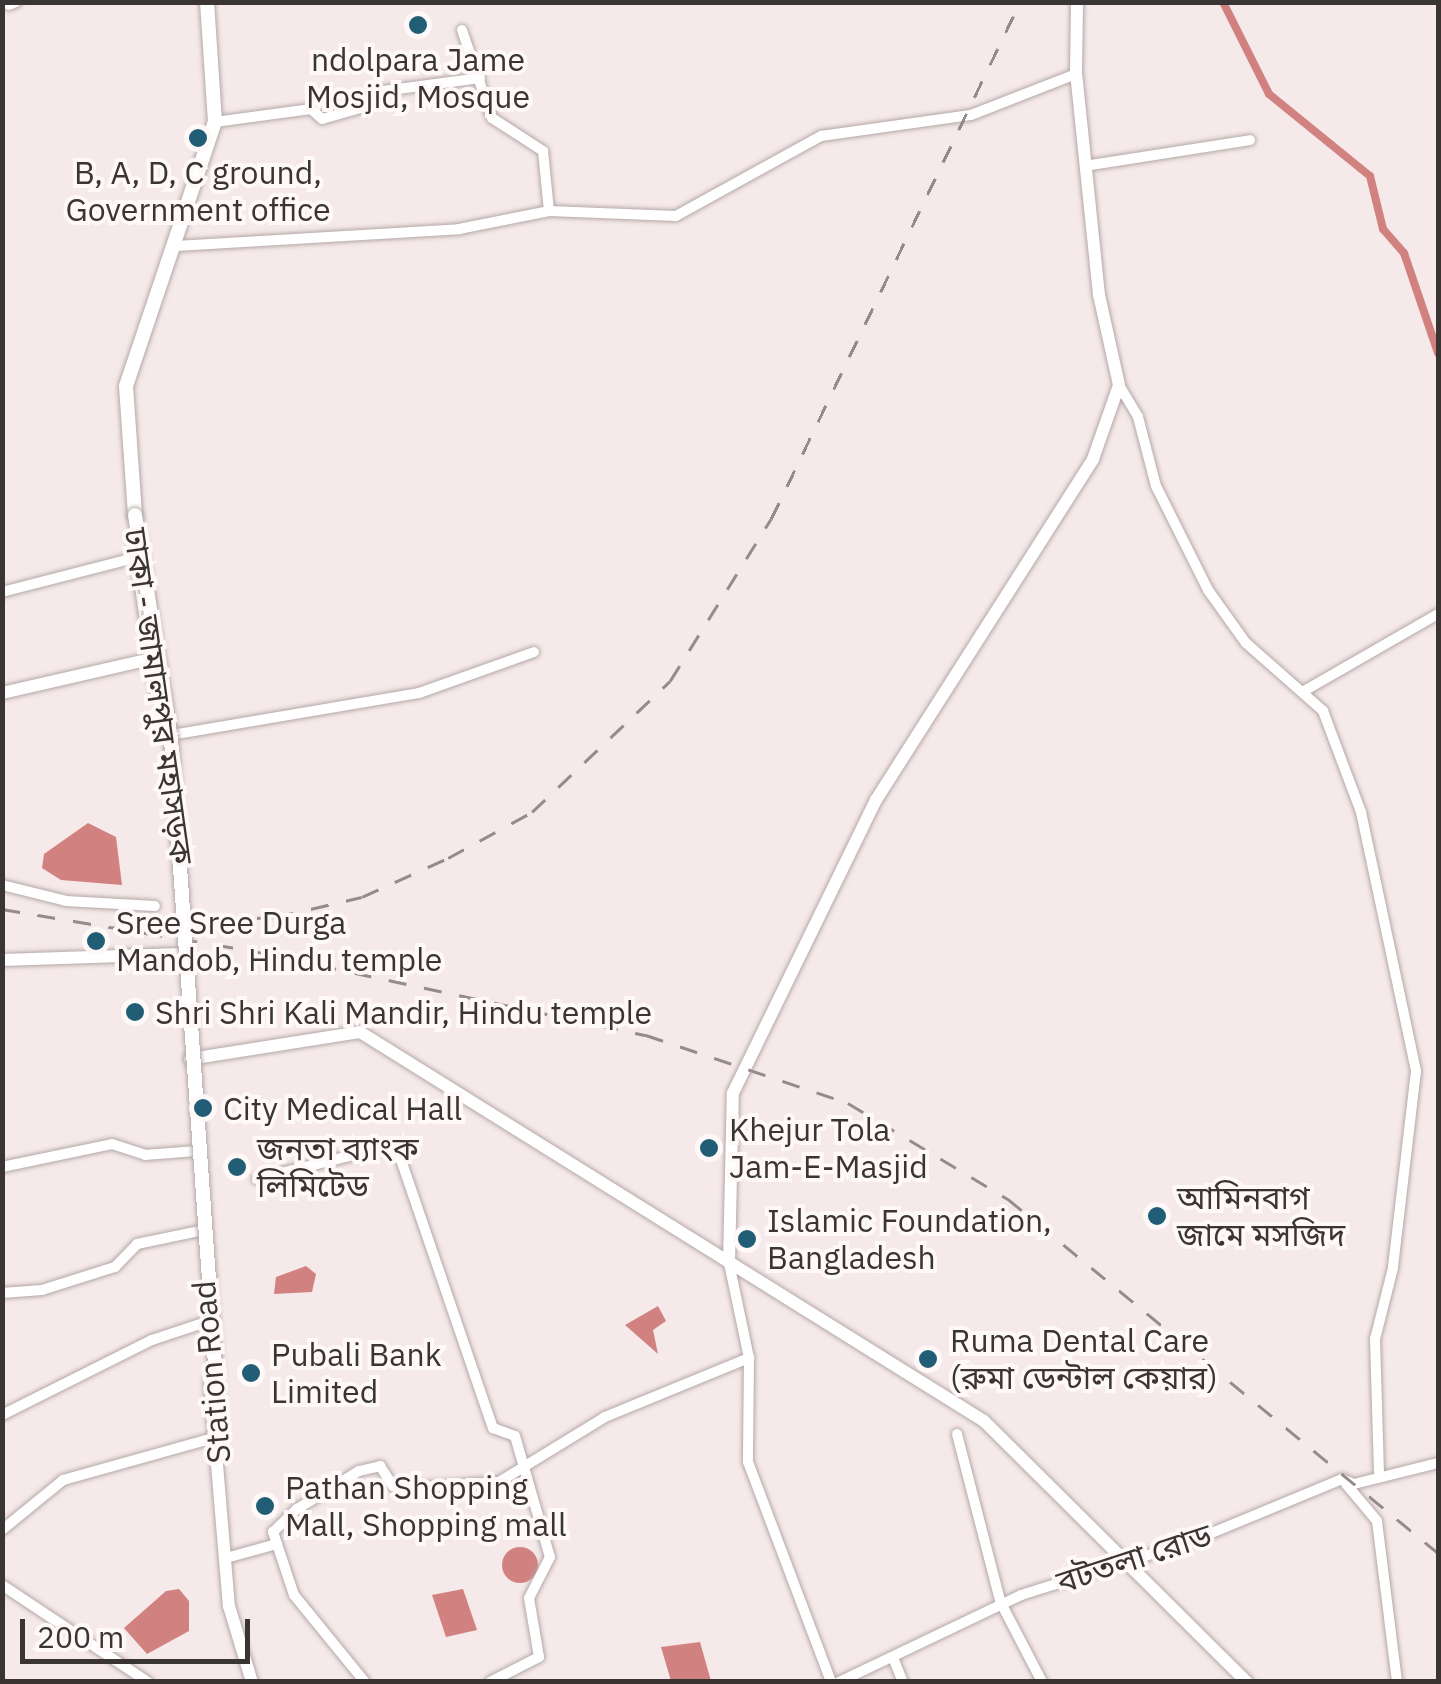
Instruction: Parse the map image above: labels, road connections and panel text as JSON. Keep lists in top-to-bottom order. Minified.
{"streets":{"highway":["ঢাকা - জামালপুর মহাসড়ক"],"main road":["Station Road"],"street":["বটতলা রোড"]},"crossings":[["ঢাকা - জামালপুর মহাসড়ক","Station Road"]],"places":["ndolpara Jame Mosjid, Mosque","B, A, D, C ground, Government office","Sree Sree Durga Mandob, Hindu temple","Shri Shri Kali Mandir, Hindu temple","City Medical Hall","Khejur Tola Jam-E-Masjid","জনতা ব্যাংক লিমিটেড","আমিনবাগ জামে মসজিদ","Islamic Foundation, Bangladesh","Ruma Dental Care (রুমা ডেন্টাল কেয়ার)","Pubali Bank Limited","Pathan Shopping Mall, Shopping mall"],"scale_bar":"200 m"}
